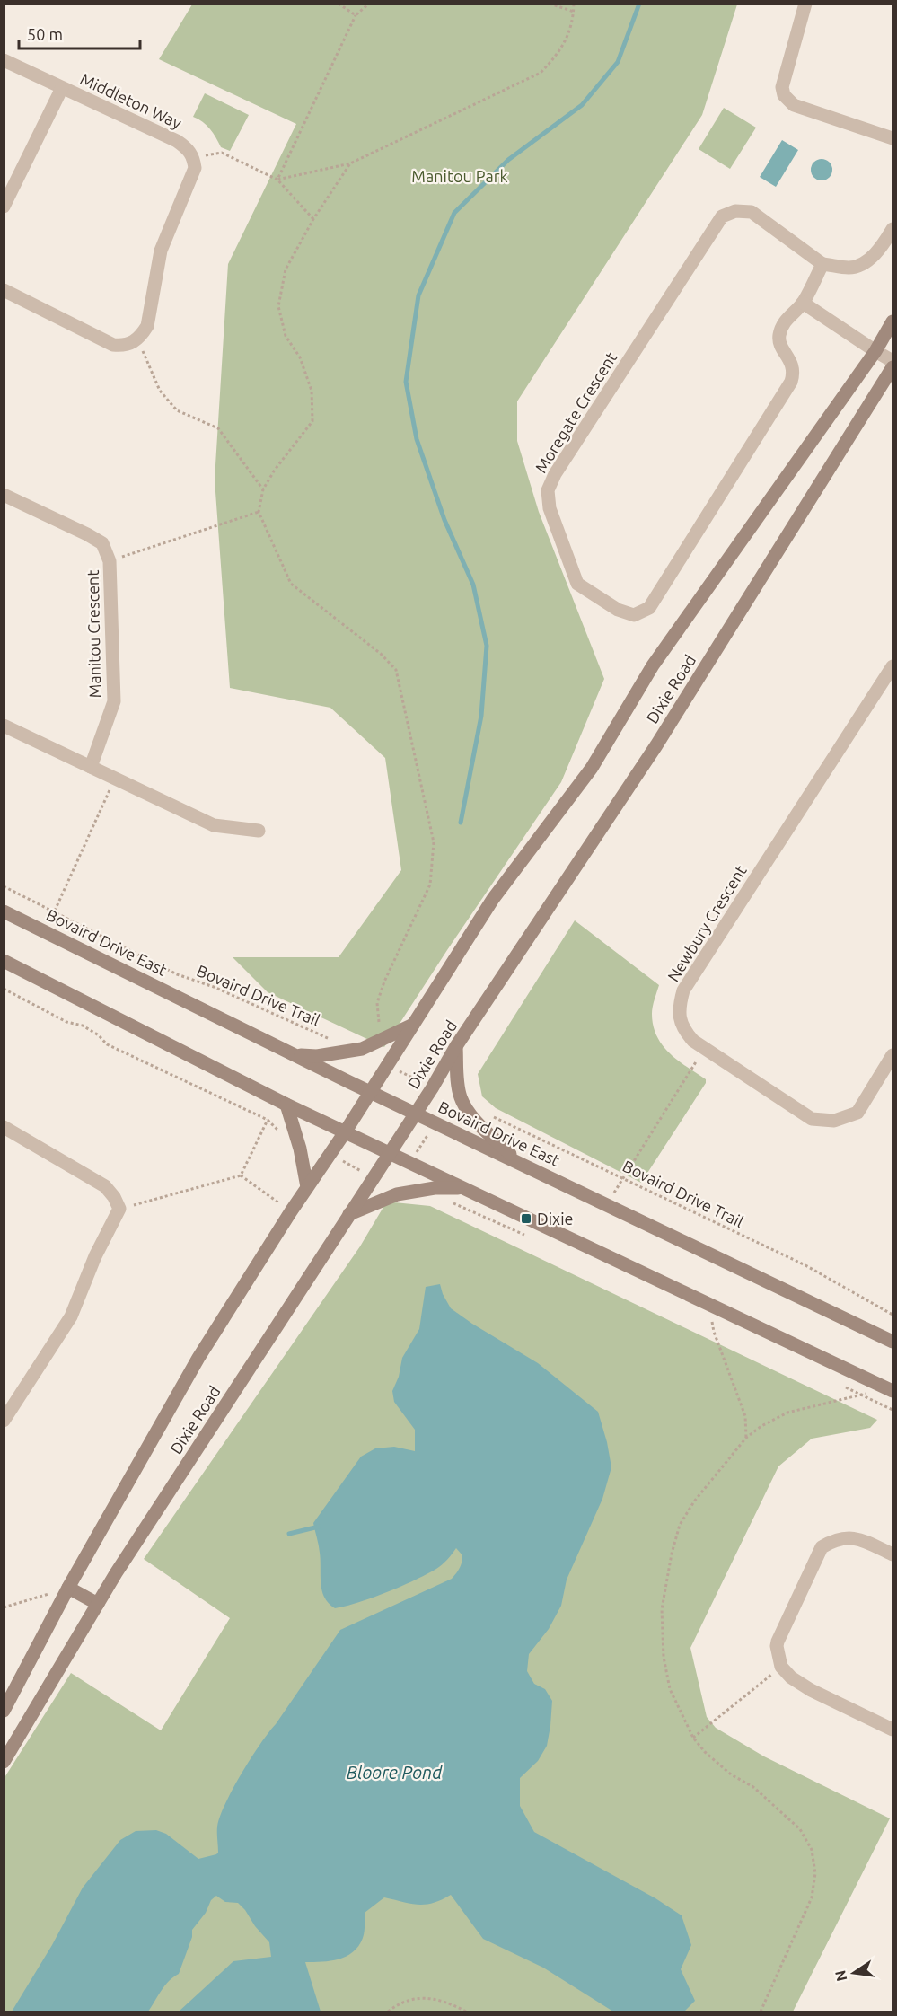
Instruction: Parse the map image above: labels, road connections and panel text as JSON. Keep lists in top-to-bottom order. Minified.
{"streets":{"main road":["Dixie Road","Bovaird Drive East"],"street":["Middleton Way","Moregate Crescent","Manitou Crescent","Newbury Crescent"],"path":["Bovaird Drive Trail"]},"crossings":[["Dixie Road","Bovaird Drive East"]],"water":["Bloore Pond"],"parks":["Manitou Park"],"places":{"transit":["Dixie"]},"scale_bar":"50 m","north":"left"}
